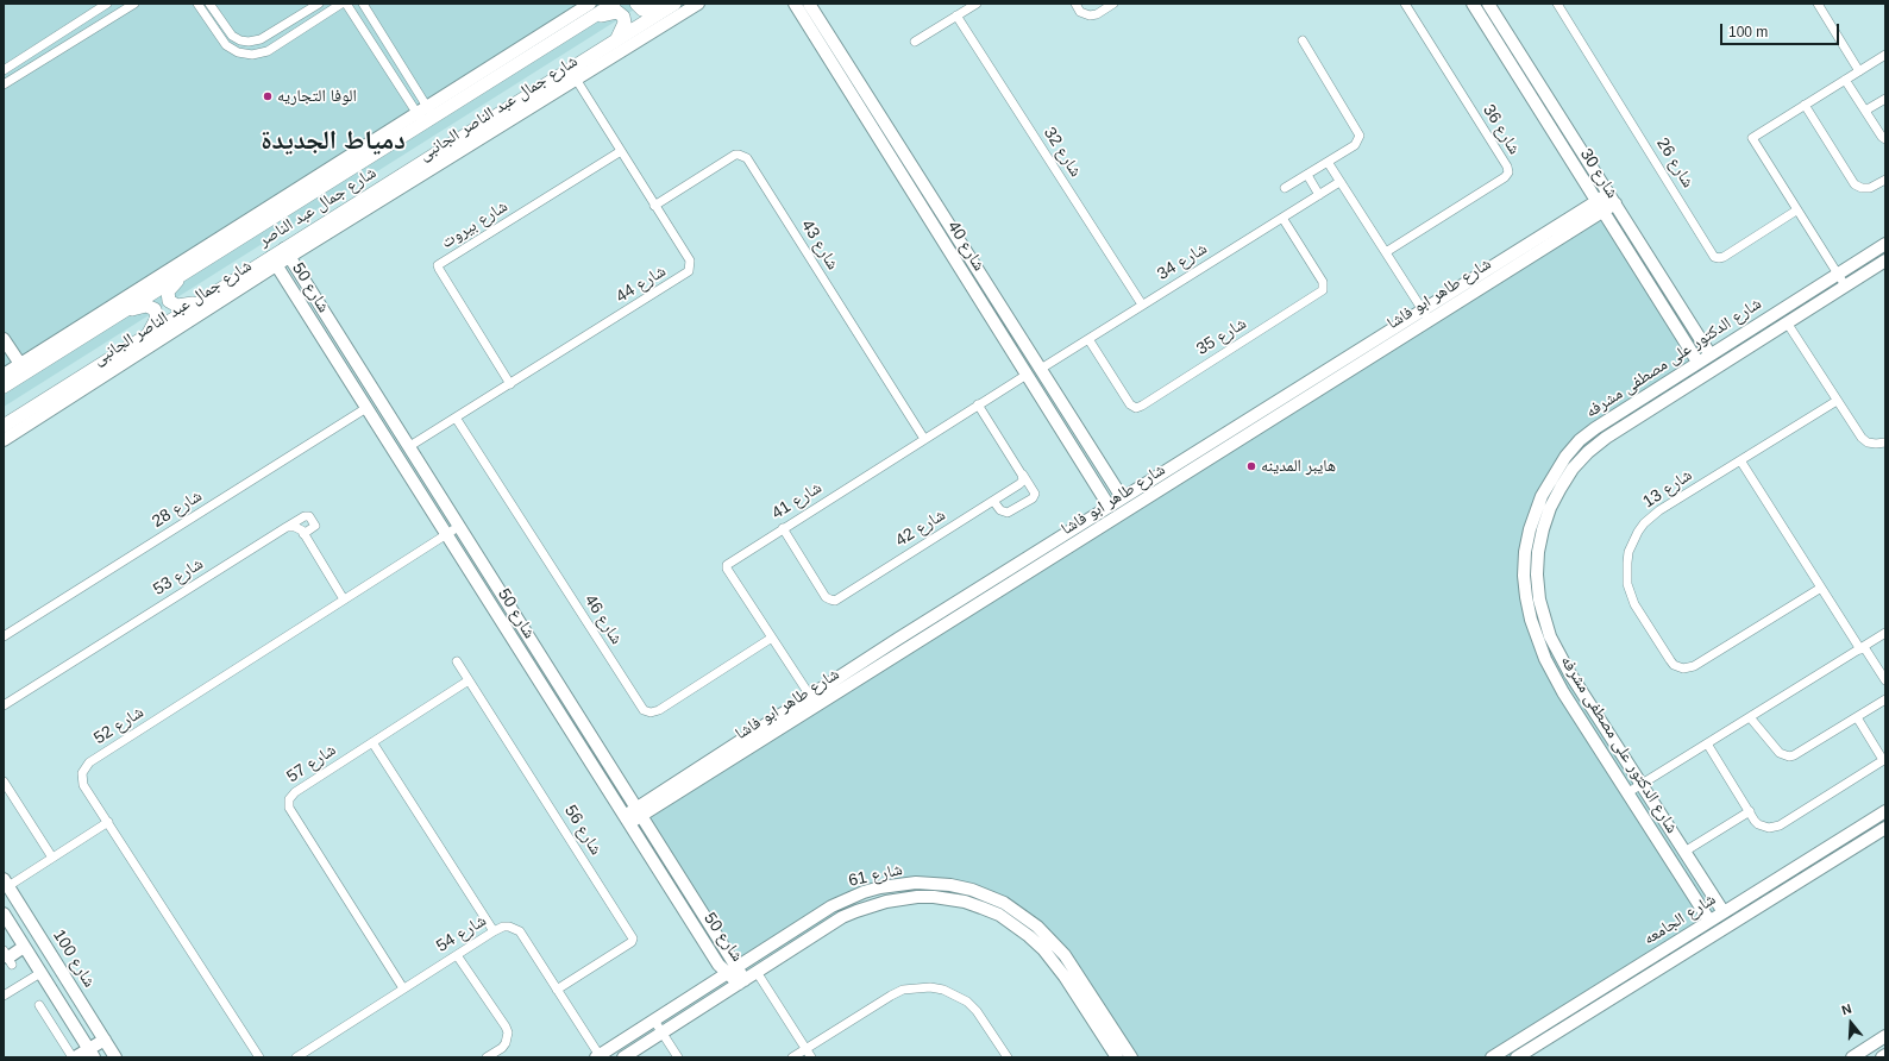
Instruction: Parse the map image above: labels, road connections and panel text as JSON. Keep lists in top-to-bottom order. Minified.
{"streets":{"main road":["شارع جمال عبد الناصر"],"street":["شارع جمال عبد الناصر الجانبى","شارع 36","شارع 32","شارع 26","شارع 30","شارع بيروت","شارع 43","شارع 40","شارع 34","شارع 44","شارع 50","شارع طاهر ابو فاشا","شارع 35","شارع الدكتور على مصطفى مشرفه","شارع 13","شارع 41","شارع 28","شارع 42","شارع 53","شارع 46","شارع 52","شارع 57","شارع 56","شارع 61","شارع الجامعه","شارع 54","شارع 100"]},"crossings":[["شارع جمال عبد الناصر الجانبى","شارع جمال عبد الناصر"],["شارع جمال عبد الناصر الجانبى","شارع 44"],["شارع جمال عبد الناصر الجانبى","شارع 50"],["شارع 32","شارع 34"],["شارع 30","شارع طاهر ابو فاشا"],["شارع 30","شارع الدكتور على مصطفى مشرفه"],["شارع جمال عبد الناصر","شارع 44"],["شارع جمال عبد الناصر","شارع 50"],["شارع بيروت","شارع 44"],["شارع 43","شارع 44"],["شارع 43","شارع 41"],["شارع 40","شارع 34"],["شارع 40","شارع طاهر ابو فاشا"],["شارع 40","شارع 41"],["شارع 34","شارع 35"],["شارع 44","شارع 50"],["شارع 44","شارع 46"],["شارع 50","شارع طاهر ابو فاشا"],["شارع 50","شارع 28"],["شارع 50","شارع 52"],["شارع 50","شارع 61"],["شارع طاهر ابو فاشا","شارع 41"],["شارع الدكتور على مصطفى مشرفه","شارع الجامعه"],["شارع 41","شارع 42"],["شارع 41","شارع 46"],["شارع 57","شارع 56"],["شارع 57","شارع 54"],["شارع 56","شارع 54"],["شارع 61","شارع 54"]],"districts":["دمياط الجديدة"],"places":["الوفا التجاريه","هايبر المدينه"],"scale_bar":"100 m","north":"top"}
